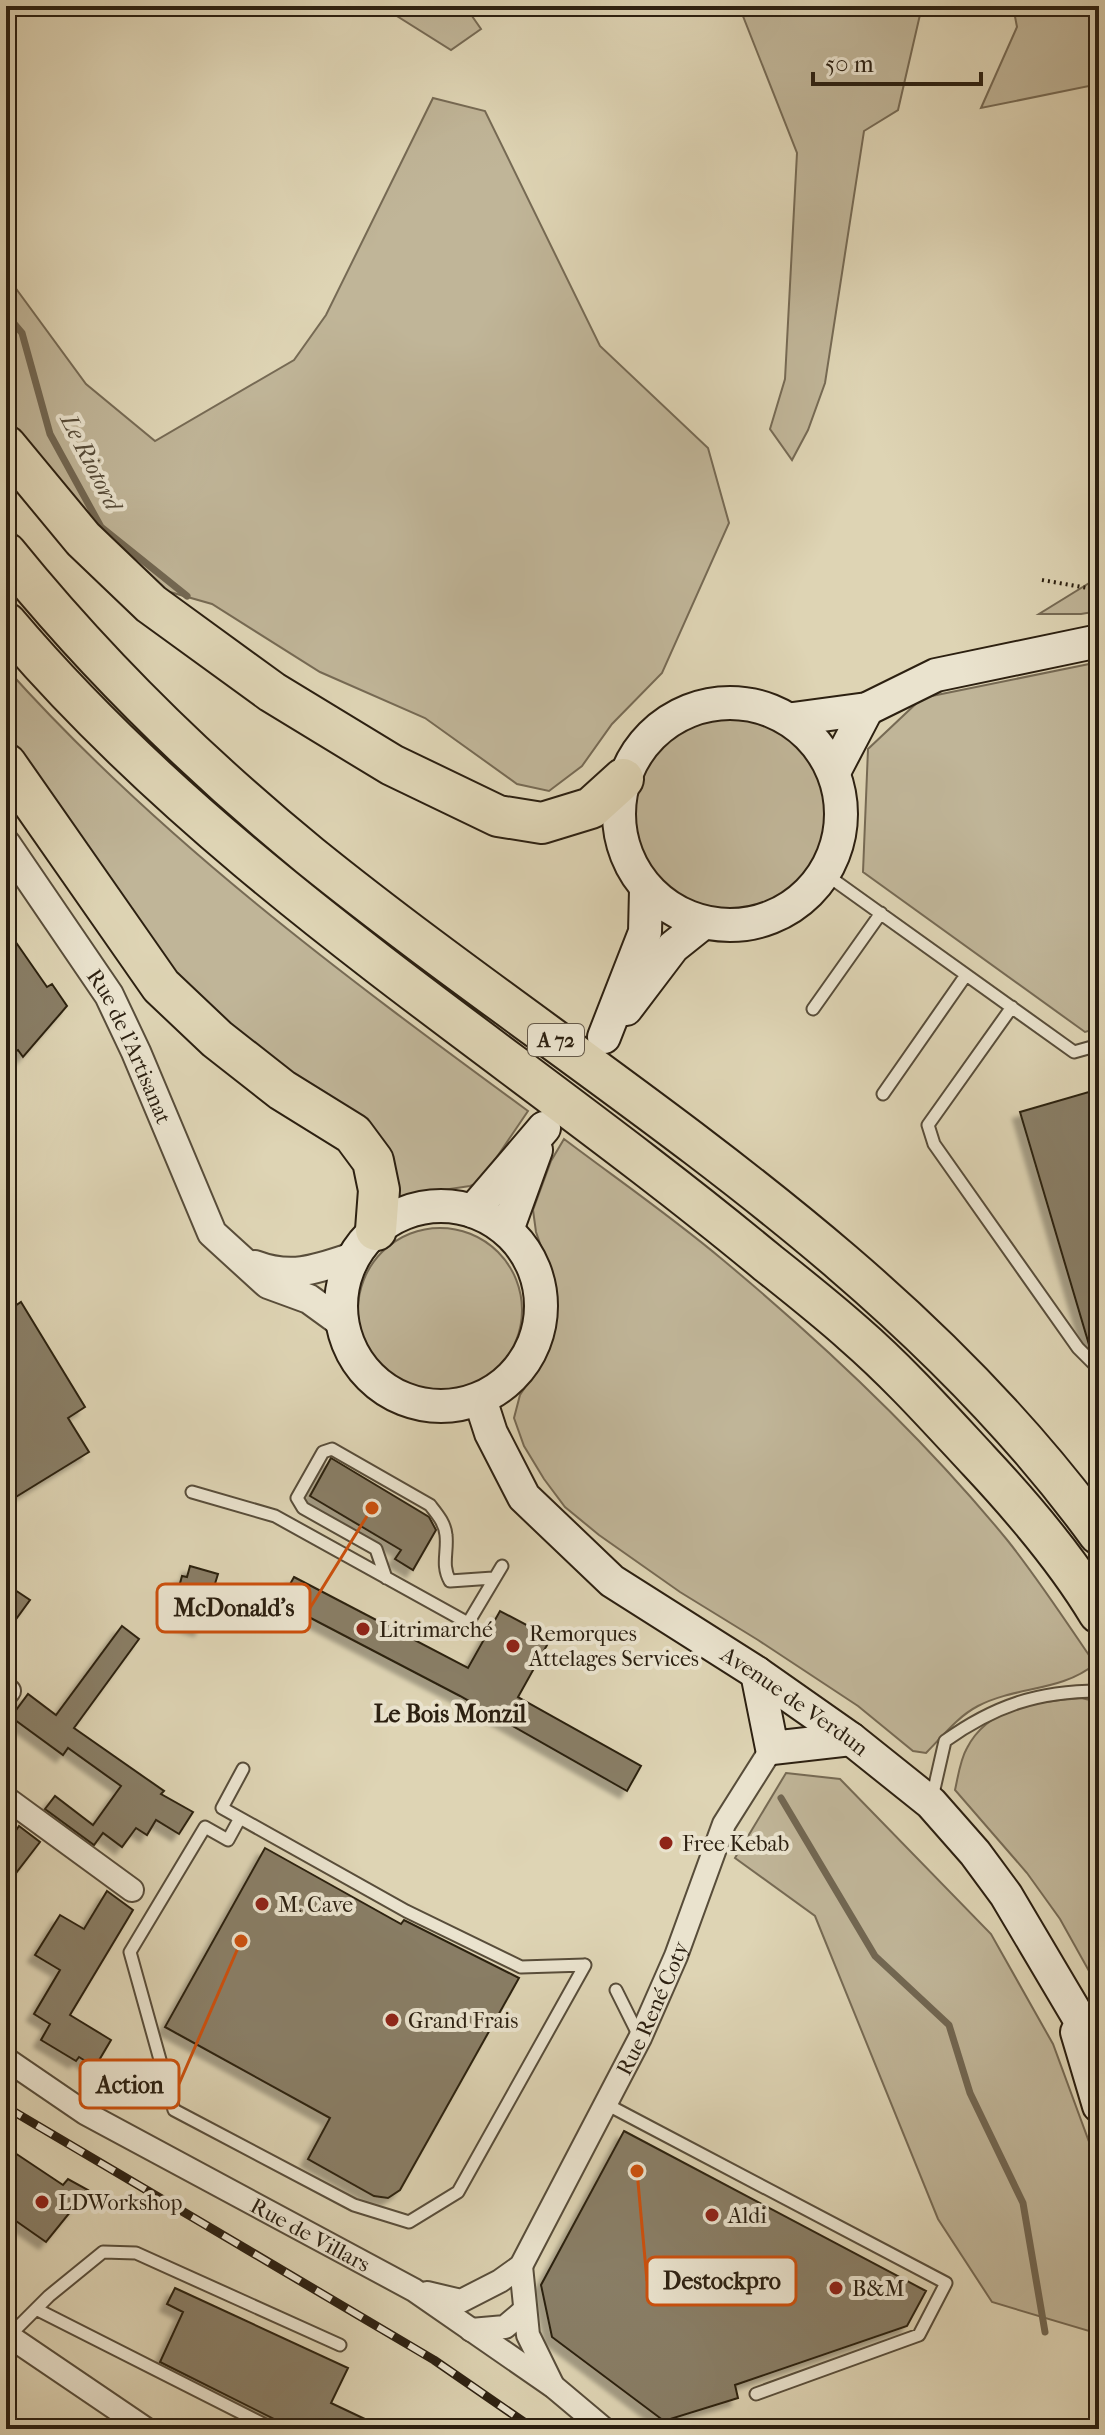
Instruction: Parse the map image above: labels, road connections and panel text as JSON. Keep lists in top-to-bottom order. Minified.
{"streets":{"highway":["A 72"],"main road":["Avenue de Verdun"],"street":["Rue de l'Artisanat","Rue René Coty","Rue de Villars"]},"crossings":[["Rue de l'Artisanat","Avenue de Verdun"],["Rue René Coty","Rue de Villars"]],"districts":["Le Bois Monzil"],"water":["Le Riotord"],"places":["McDonald's","Litrimarché","Remorques Attelages Services","Free Kebab","M. Cave","Action","Grand Frais","Destockpro","LDWorkshop","Aldi","B&M"],"scale_bar":"50 m"}
